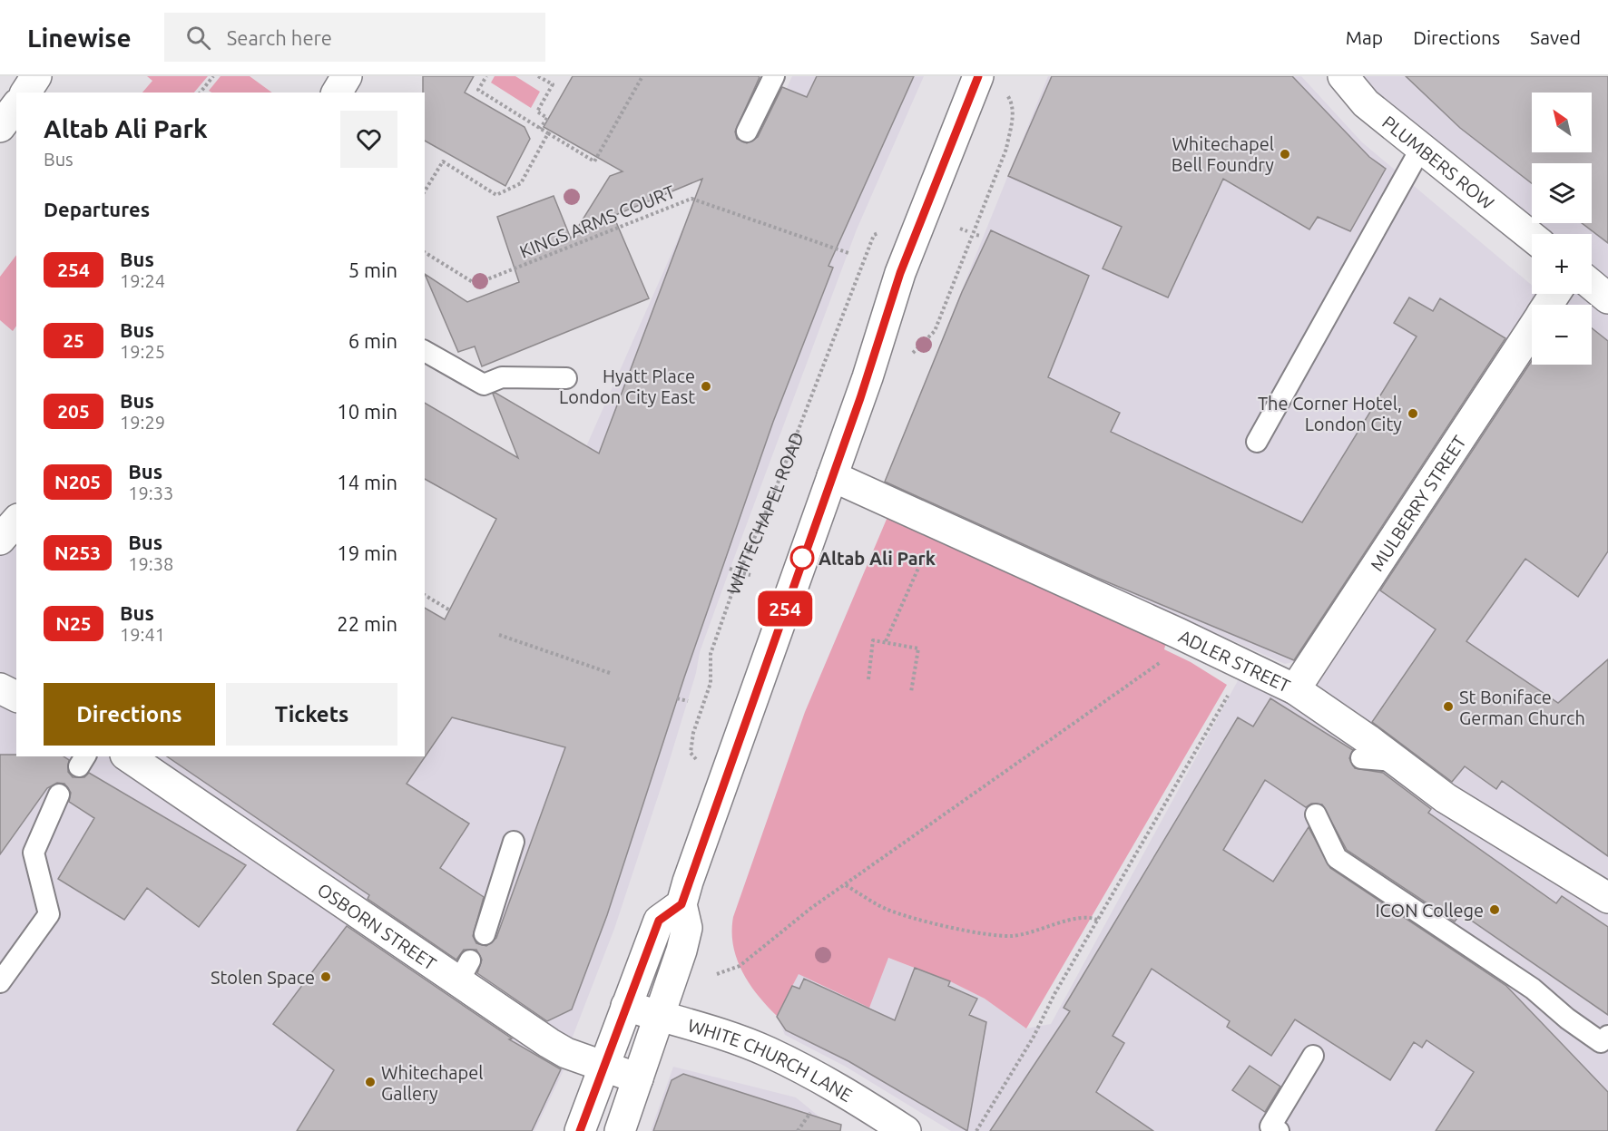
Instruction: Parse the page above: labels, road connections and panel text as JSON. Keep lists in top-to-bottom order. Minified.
{"streets":{"main road":["PLUMBERS ROW","MULBERRY STREET","ADLER STREET","OSBORN STREET","WHITE CHURCH LANE"],"path":["KINGS ARMS COURT","WHITECHAPEL ROAD"]},"crossings":[["MULBERRY STREET","ADLER STREET"]],"places":["Whitechapel Bell Foundry","Hyatt Place London City East","The Corner Hotel, London City","Altab Ali Park","St Boniface German Church","ICON College","Stolen Space","Whitechapel Gallery"],"lines":["bus line 254"],"north":"top left","page":{"header":"Linewise","search":"Search here","nav":["Map","Directions","Saved"],"on_map":"254","map_buttons":["+","−"],"heading":[["Altab Ali Park","Bus"],"Departures"],"list":[{"mark":"254","name":"Bus","note":"19:24","value":"5 min"},{"mark":"25","name":"Bus","note":"19:25","value":"6 min"},{"mark":"205","name":"Bus","note":"19:29","value":"10 min"},{"mark":"N205","name":"Bus","note":"19:33","value":"14 min"},{"mark":"N253","name":"Bus","note":"19:38","value":"19 min"},{"mark":"N25","name":"Bus","note":"19:41","value":"22 min"}],"buttons":["Directions","Tickets"]}}
